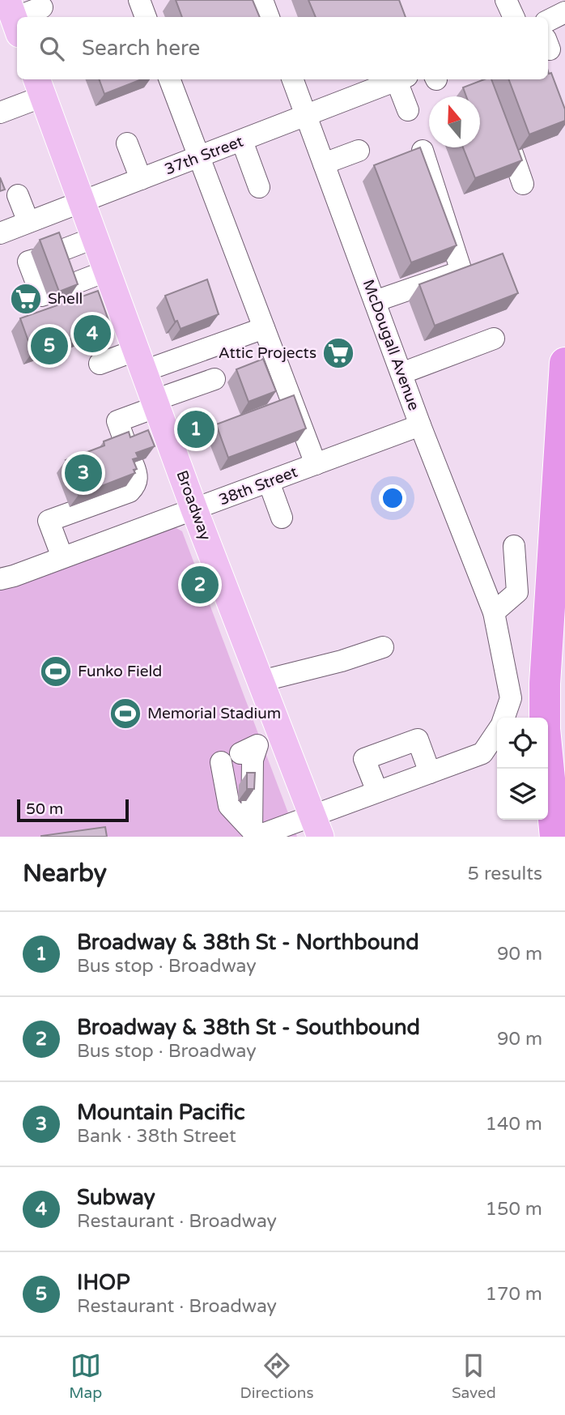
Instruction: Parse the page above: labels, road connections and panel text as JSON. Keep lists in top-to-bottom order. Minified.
{"streets":{"main road":["Broadway"],"street":["37th Street","McDougall Avenue","38th Street"]},"crossings":[["37th Street","McDougall Avenue"],["37th Street","Broadway"],["McDougall Avenue","38th Street"],["McDougall Avenue","Broadway"],["38th Street","Broadway"]],"places":{"supermarket":["Shell","Attic Projects"],"sports":["Funko Field","Memorial Stadium"]},"scale_bar":"50 m","north":"top","page":{"search":"Search here","pins":["4","5","1","3","2"],"scale":"50 m","heading":["Nearby","5 results"],"list":[{"mark":"1","name":"Broadway & 38th St - Northbound","note":"Bus stop · Broadway","value":"90 m"},{"mark":"2","name":"Broadway & 38th St - Southbound","note":"Bus stop · Broadway","value":"90 m"},{"mark":"3","name":"Mountain Pacific","note":"Bank · 38th Street","value":"140 m"},{"mark":"4","name":"Subway","note":"Restaurant · Broadway","value":"150 m"},{"mark":"5","name":"IHOP","note":"Restaurant · Broadway","value":"170 m"}],"nav":["Map","Directions","Saved"]}}
